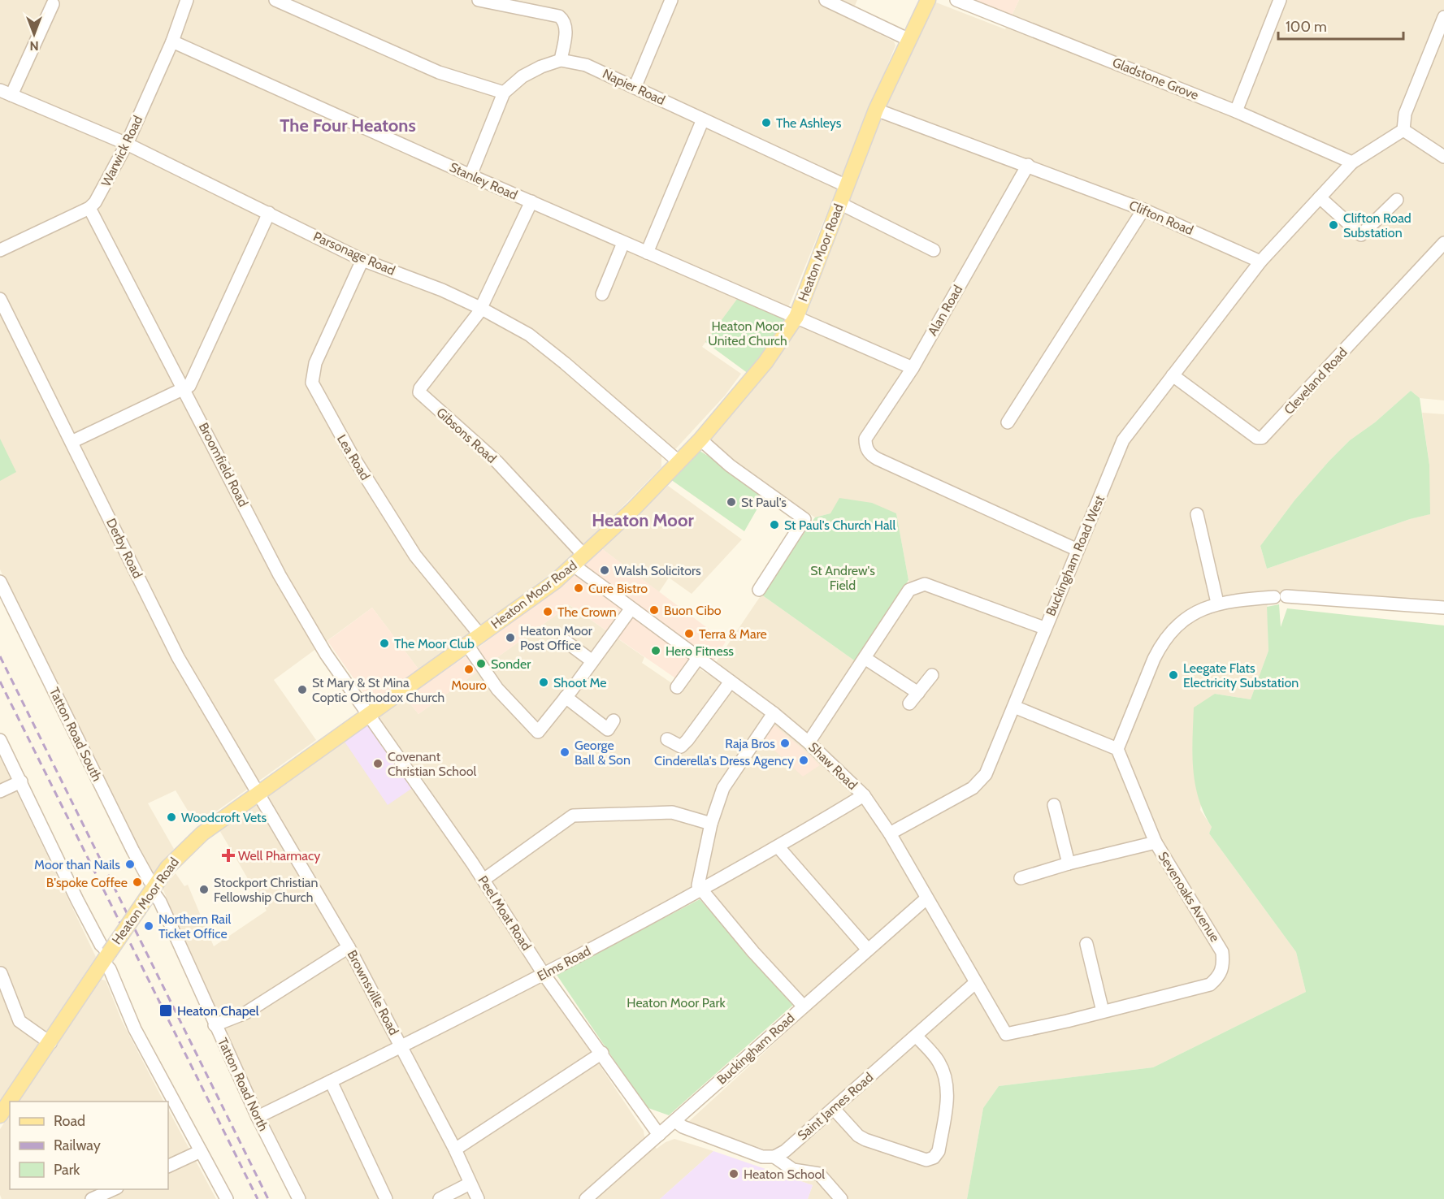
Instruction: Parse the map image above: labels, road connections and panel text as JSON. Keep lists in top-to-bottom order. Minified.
{"streets":{"main road":["Heaton Moor Road"],"street":["Gladstone Grove","Napier Road","Warwick Road","Stanley Road","Clifton Road","Parsonage Road","Alan Road","Cleveland Road","Gibsons Road","Lea Road","Broomfield Road","Derby Road","Buckingham Road West","Tatton Road South","Shaw Road","Sevenoaks Avenue","Peel Moat Road","Elms Road","Brownsville Road","Buckingham Road","Tatton Road North","Saint James Road"]},"crossings":[["Napier Road","Heaton Moor Road"],["Warwick Road","Stanley Road"],["Warwick Road","Parsonage Road"],["Warwick Road","Broomfield Road"],["Stanley Road","Heaton Moor Road"],["Stanley Road","Alan Road"],["Clifton Road","Heaton Moor Road"],["Clifton Road","Alan Road"],["Clifton Road","Buckingham Road West"],["Heaton Moor Road","Parsonage Road"],["Heaton Moor Road","Gibsons Road"],["Heaton Moor Road","Lea Road"],["Heaton Moor Road","Broomfield Road"],["Heaton Moor Road","Derby Road"],["Heaton Moor Road","Tatton Road South"],["Heaton Moor Road","Shaw Road"],["Heaton Moor Road","Peel Moat Road"],["Heaton Moor Road","Brownsville Road"],["Heaton Moor Road","Tatton Road North"],["Parsonage Road","Gibsons Road"],["Parsonage Road","Lea Road"],["Alan Road","Buckingham Road West"],["Cleveland Road","Buckingham Road West"],["Gibsons Road","Shaw Road"],["Broomfield Road","Peel Moat Road"],["Derby Road","Brownsville Road"],["Buckingham Road West","Shaw Road"],["Tatton Road South","Tatton Road North"],["Shaw Road","Sevenoaks Avenue"],["Shaw Road","Elms Road"],["Shaw Road","Buckingham Road"],["Shaw Road","Saint James Road"],["Peel Moat Road","Elms Road"],["Peel Moat Road","Buckingham Road"],["Elms Road","Brownsville Road"],["Elms Road","Tatton Road North"]],"districts":["The Four Heatons","Heaton Moor"],"parks":["Heaton Moor United Church","St Andrew's Field","Heaton Moor Park"],"places":{"other":["The Ashleys","Clifton Road Substation","St Paul's","St Paul's Church Hall","Walsh Solicitors","Cure Bistro","Buon Cibo","The Crown","Terra & Mare","Heaton Moor Post Office","The Moor Club","Hero Fitness","Sonder","Mouro","Leegate Flats Electricity Substation","Shoot Me","St Mary & St Mina Coptic Orthodox Church","Raja Bros","George Ball & Son","Cinderella's Dress Agency","Covenant Christian School","Woodcroft Vets","Moor than Nails","B'spoke Coffee","Stockport Christian Fellowship Church","Northern Rail Ticket Office","Heaton School"],"health":["Well Pharmacy"],"transit":["Heaton Chapel"]},"legend":["Road","Railway","Park"],"scale_bar":"100 m","north":"bottom"}
